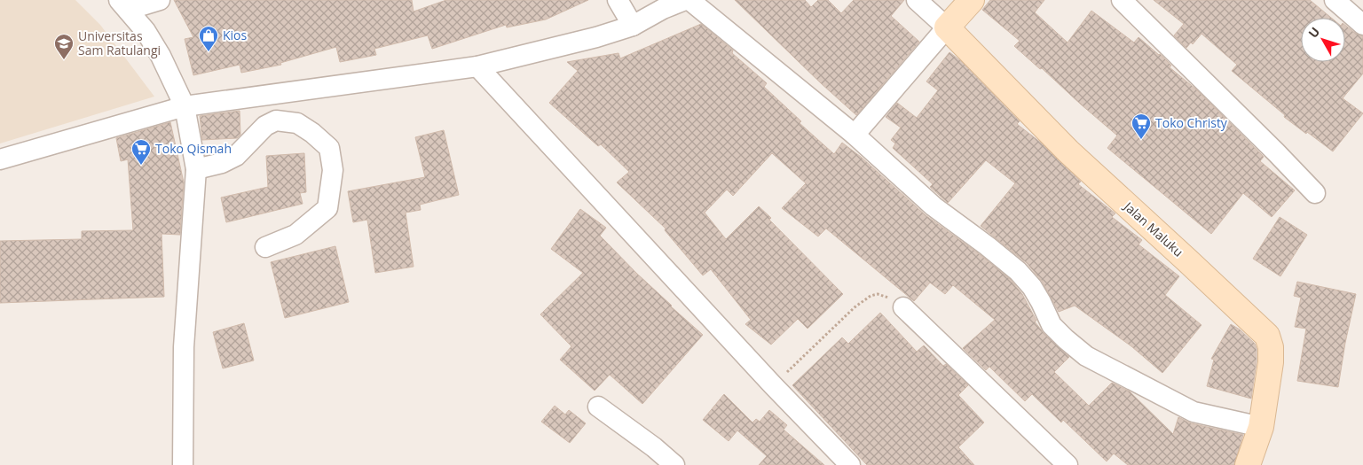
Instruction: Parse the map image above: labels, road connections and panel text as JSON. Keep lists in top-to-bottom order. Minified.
{"streets":{"main road":["Jalan Maluku"]},"places":{"shop":["Kios"],"school or university":["Universitas Sam Ratulangi"],"supermarket":["Toko Christy","Toko Qismah"]},"north":"top left"}
